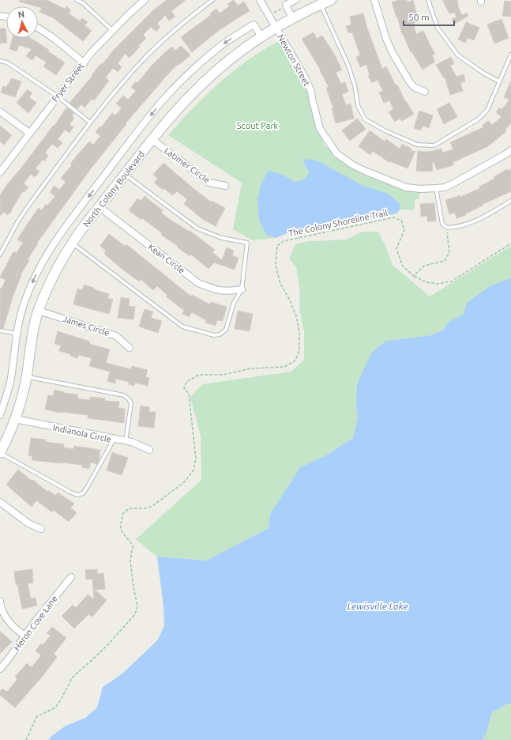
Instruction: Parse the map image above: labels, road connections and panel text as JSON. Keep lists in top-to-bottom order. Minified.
{"streets":{"main road":["North Colony Boulevard"],"street":["Newton Street","Fryer Street","Latimer Circle","Kean Circle","James Circle","Indianola Circle","Heron Cove Lane"],"path":["The Colony Shoreline Trail"]},"crossings":[["Newton Street","North Colony Boulevard"],["Latimer Circle","North Colony Boulevard"],["North Colony Boulevard","Kean Circle"],["North Colony Boulevard","James Circle"],["North Colony Boulevard","Indianola Circle"]],"water":["Lewisville Lake"],"parks":["Scout Park"],"scale_bar":"50 m","north":"top"}
